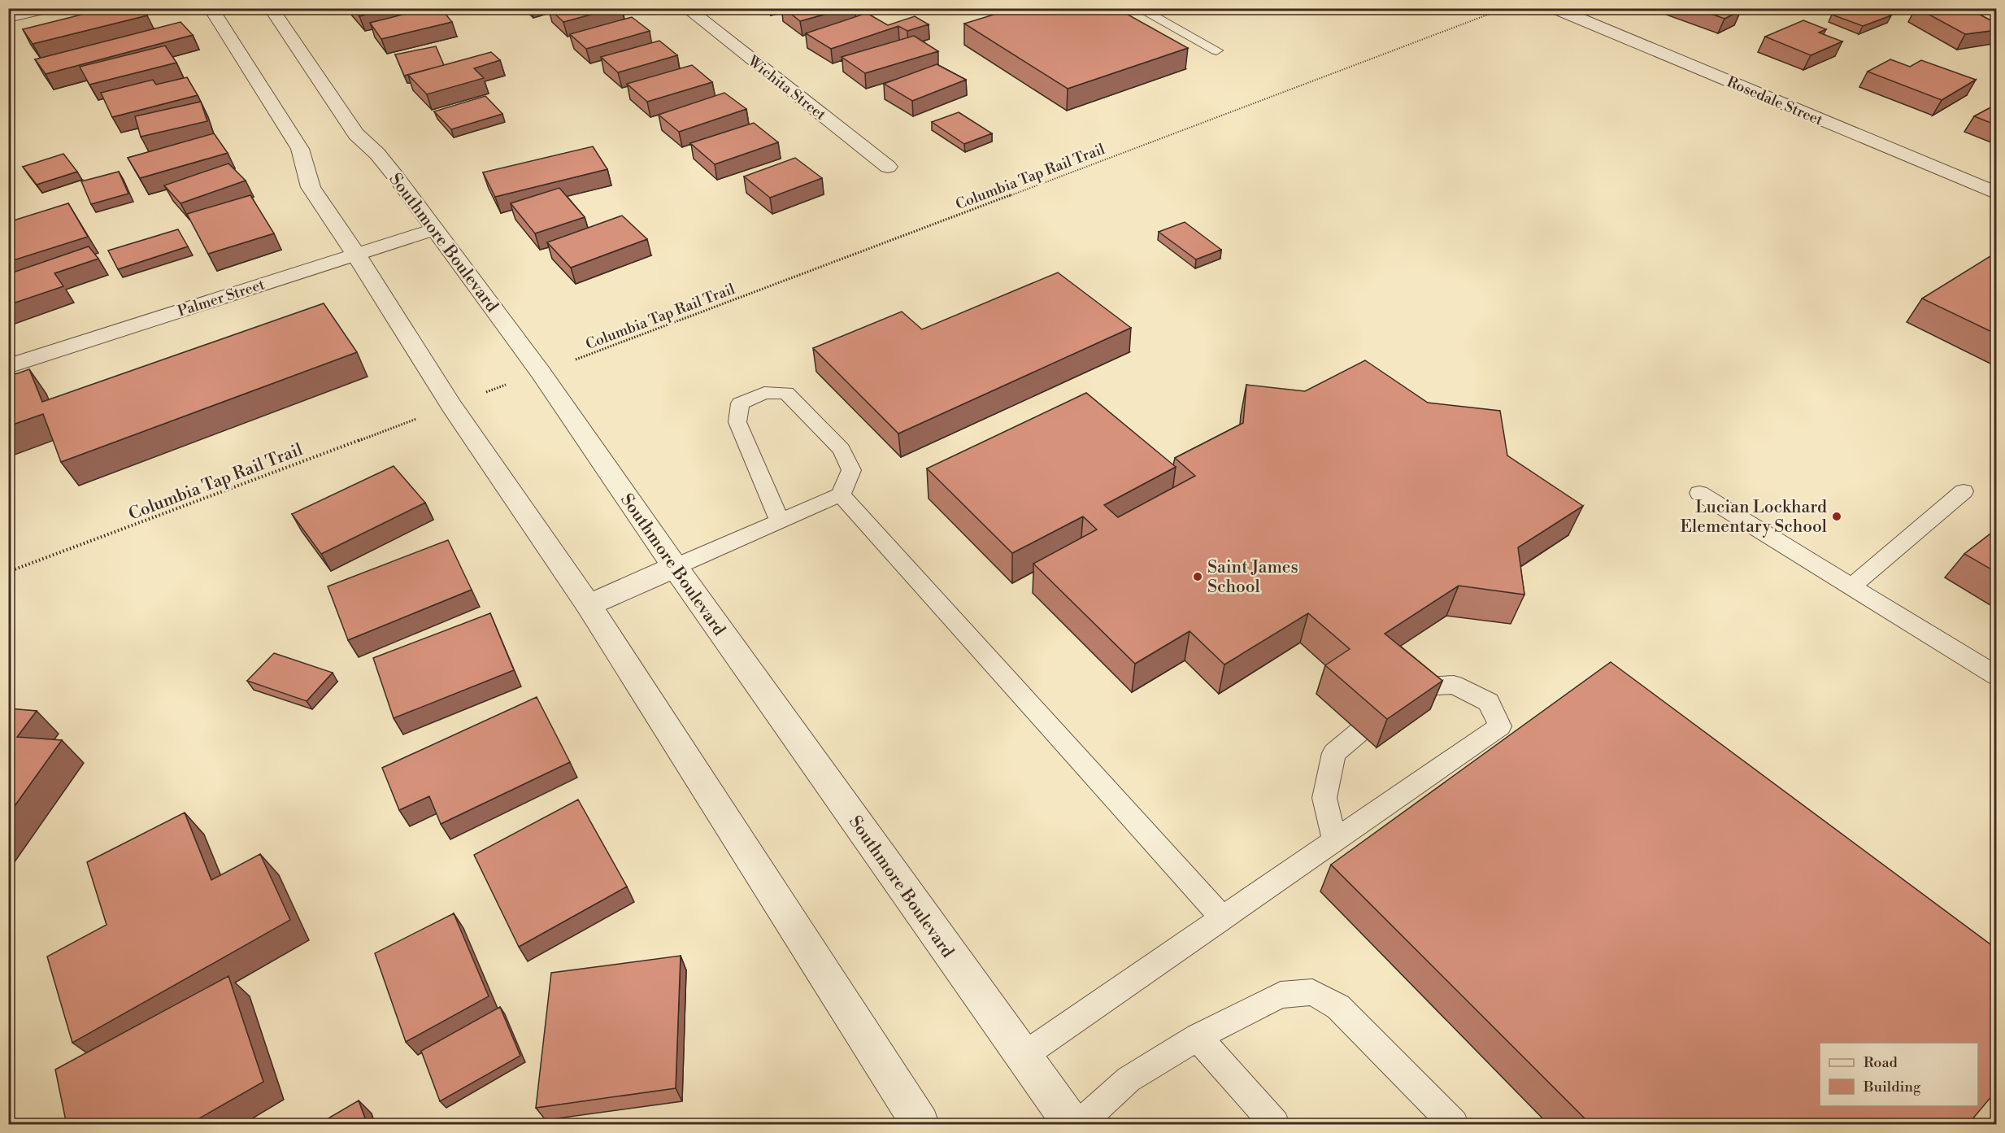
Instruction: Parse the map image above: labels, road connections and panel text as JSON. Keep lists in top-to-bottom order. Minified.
{"streets":{"street":["Wichita Street","Rosedale Street","Southmore Boulevard","Palmer Street"],"path":["Columbia Tap Rail Trail"]},"crossings":[["Southmore Boulevard","Palmer Street"]],"places":["Lucian Lockhard Elementary School","Saint James School"],"legend":["Road","Building"]}
